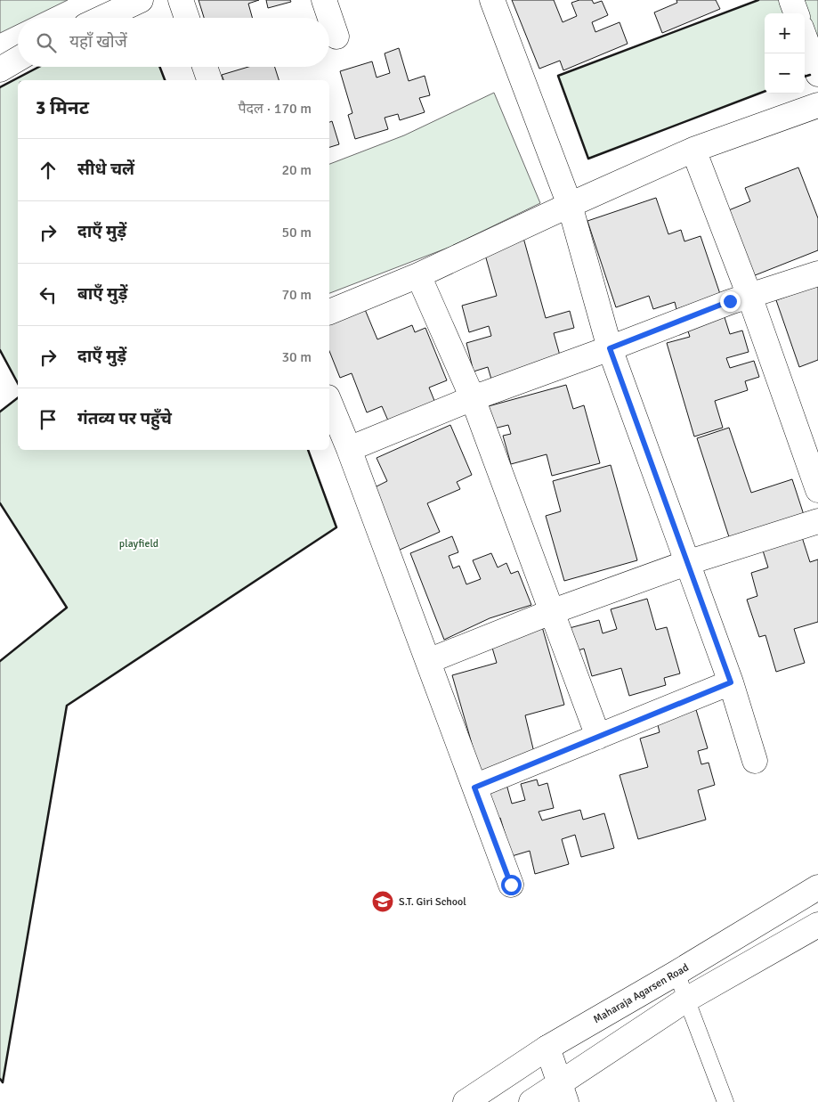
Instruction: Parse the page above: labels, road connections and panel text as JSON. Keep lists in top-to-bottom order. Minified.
{"streets":{"street":["Maharaja Agarsen Road"]},"parks":["playfield"],"places":{"school or university":["S.T. Giri School"]},"page":{"map_buttons":["+","−"],"search":"यहाँ खोजें","heading":["3 मिनट","पैदल · 170 m"],"list":[["सीधे चलें","20 m"],["दाएँ मुड़ें","50 m"],["बाएँ मुड़ें","70 m"],["दाएँ मुड़ें","30 m"],"गंतव्य पर पहुँचे"]}}
